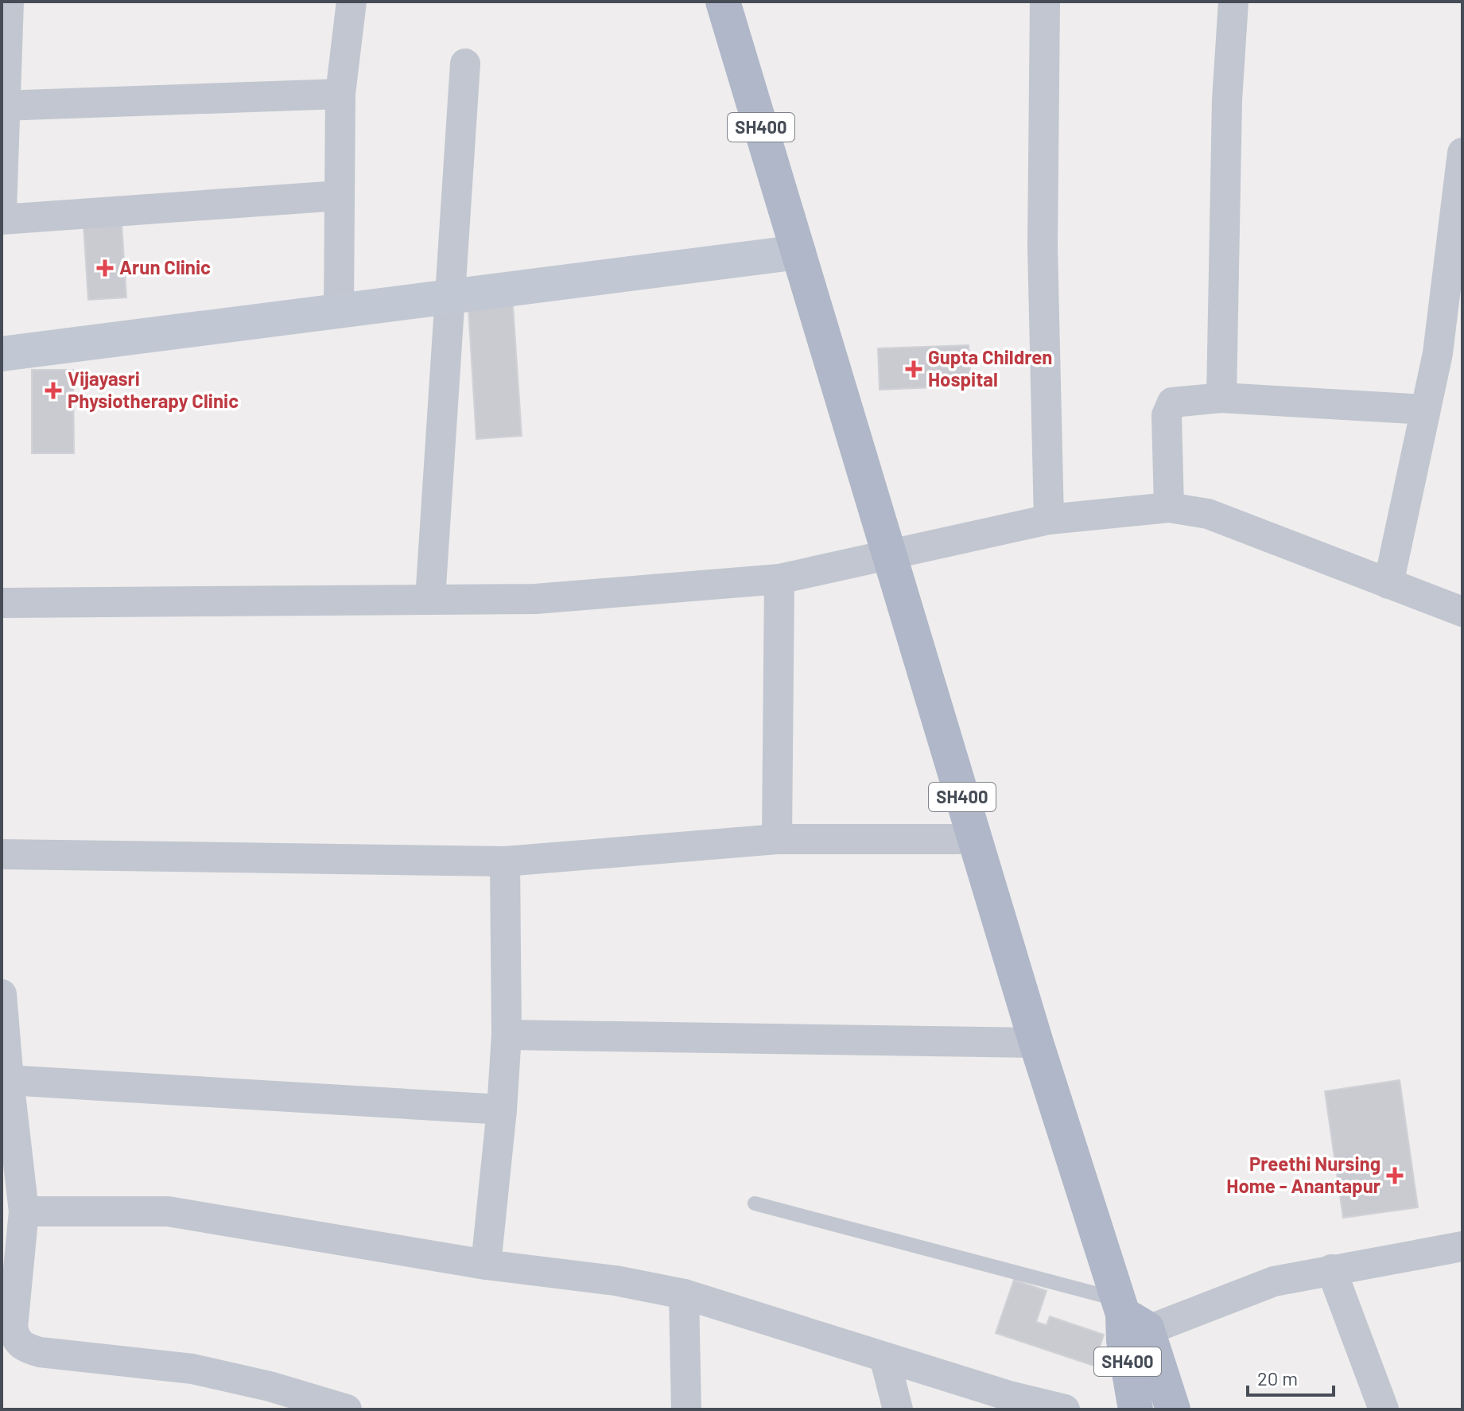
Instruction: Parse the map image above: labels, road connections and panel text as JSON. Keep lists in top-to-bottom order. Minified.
{"streets":{"main road":["SH400"]},"places":{"health":["Arun Clinic","Gupta Children Hospital","Vijayasri Physiotherapy Clinic","Preethi Nursing Home - Anantapur"]},"scale_bar":"20 m"}
